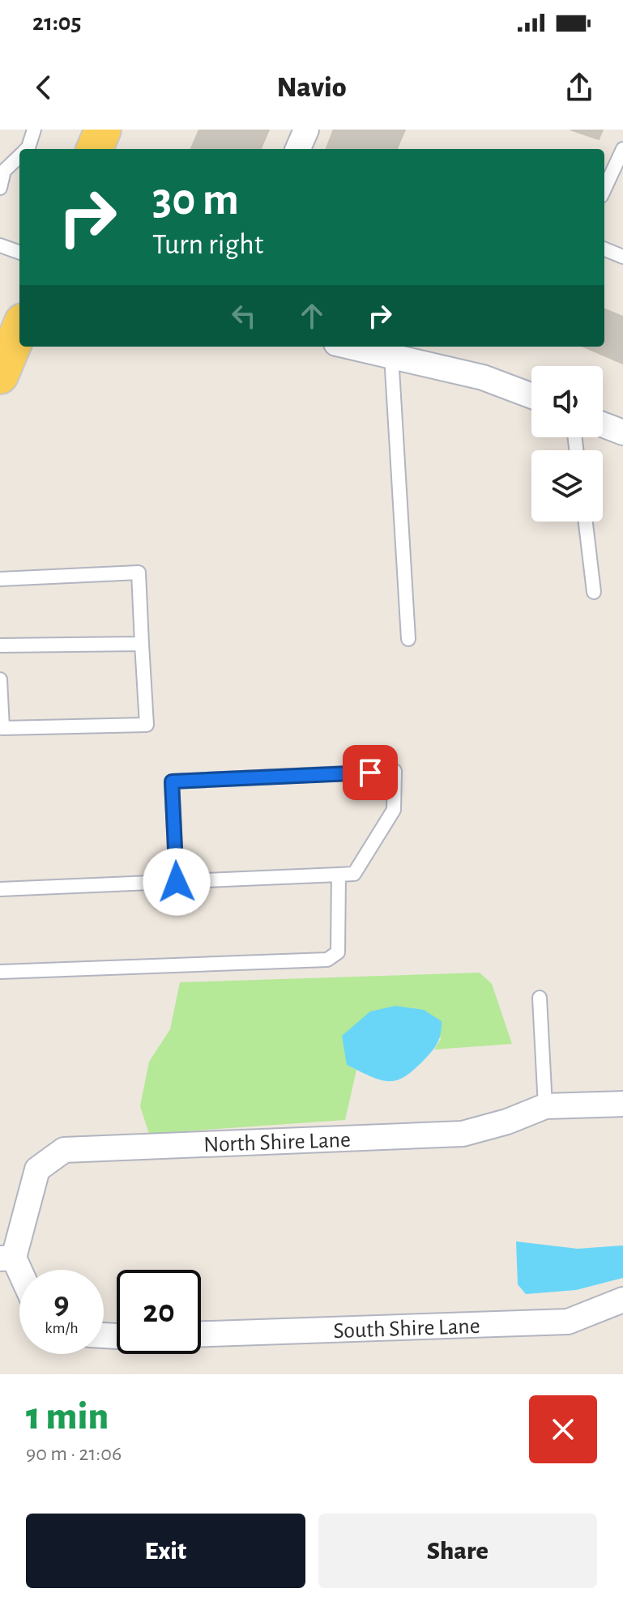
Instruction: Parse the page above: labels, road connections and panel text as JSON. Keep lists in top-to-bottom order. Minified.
{"streets":{"street":["North Shire Lane","South Shire Lane"]},"page":{"status":"21:05","header":"Navio","turn":["30 m","Turn right"],"speed":"9 km/h","limit":"20","heading":["1 min","90 m · 21:06"],"buttons":["Exit","Share"]}}
